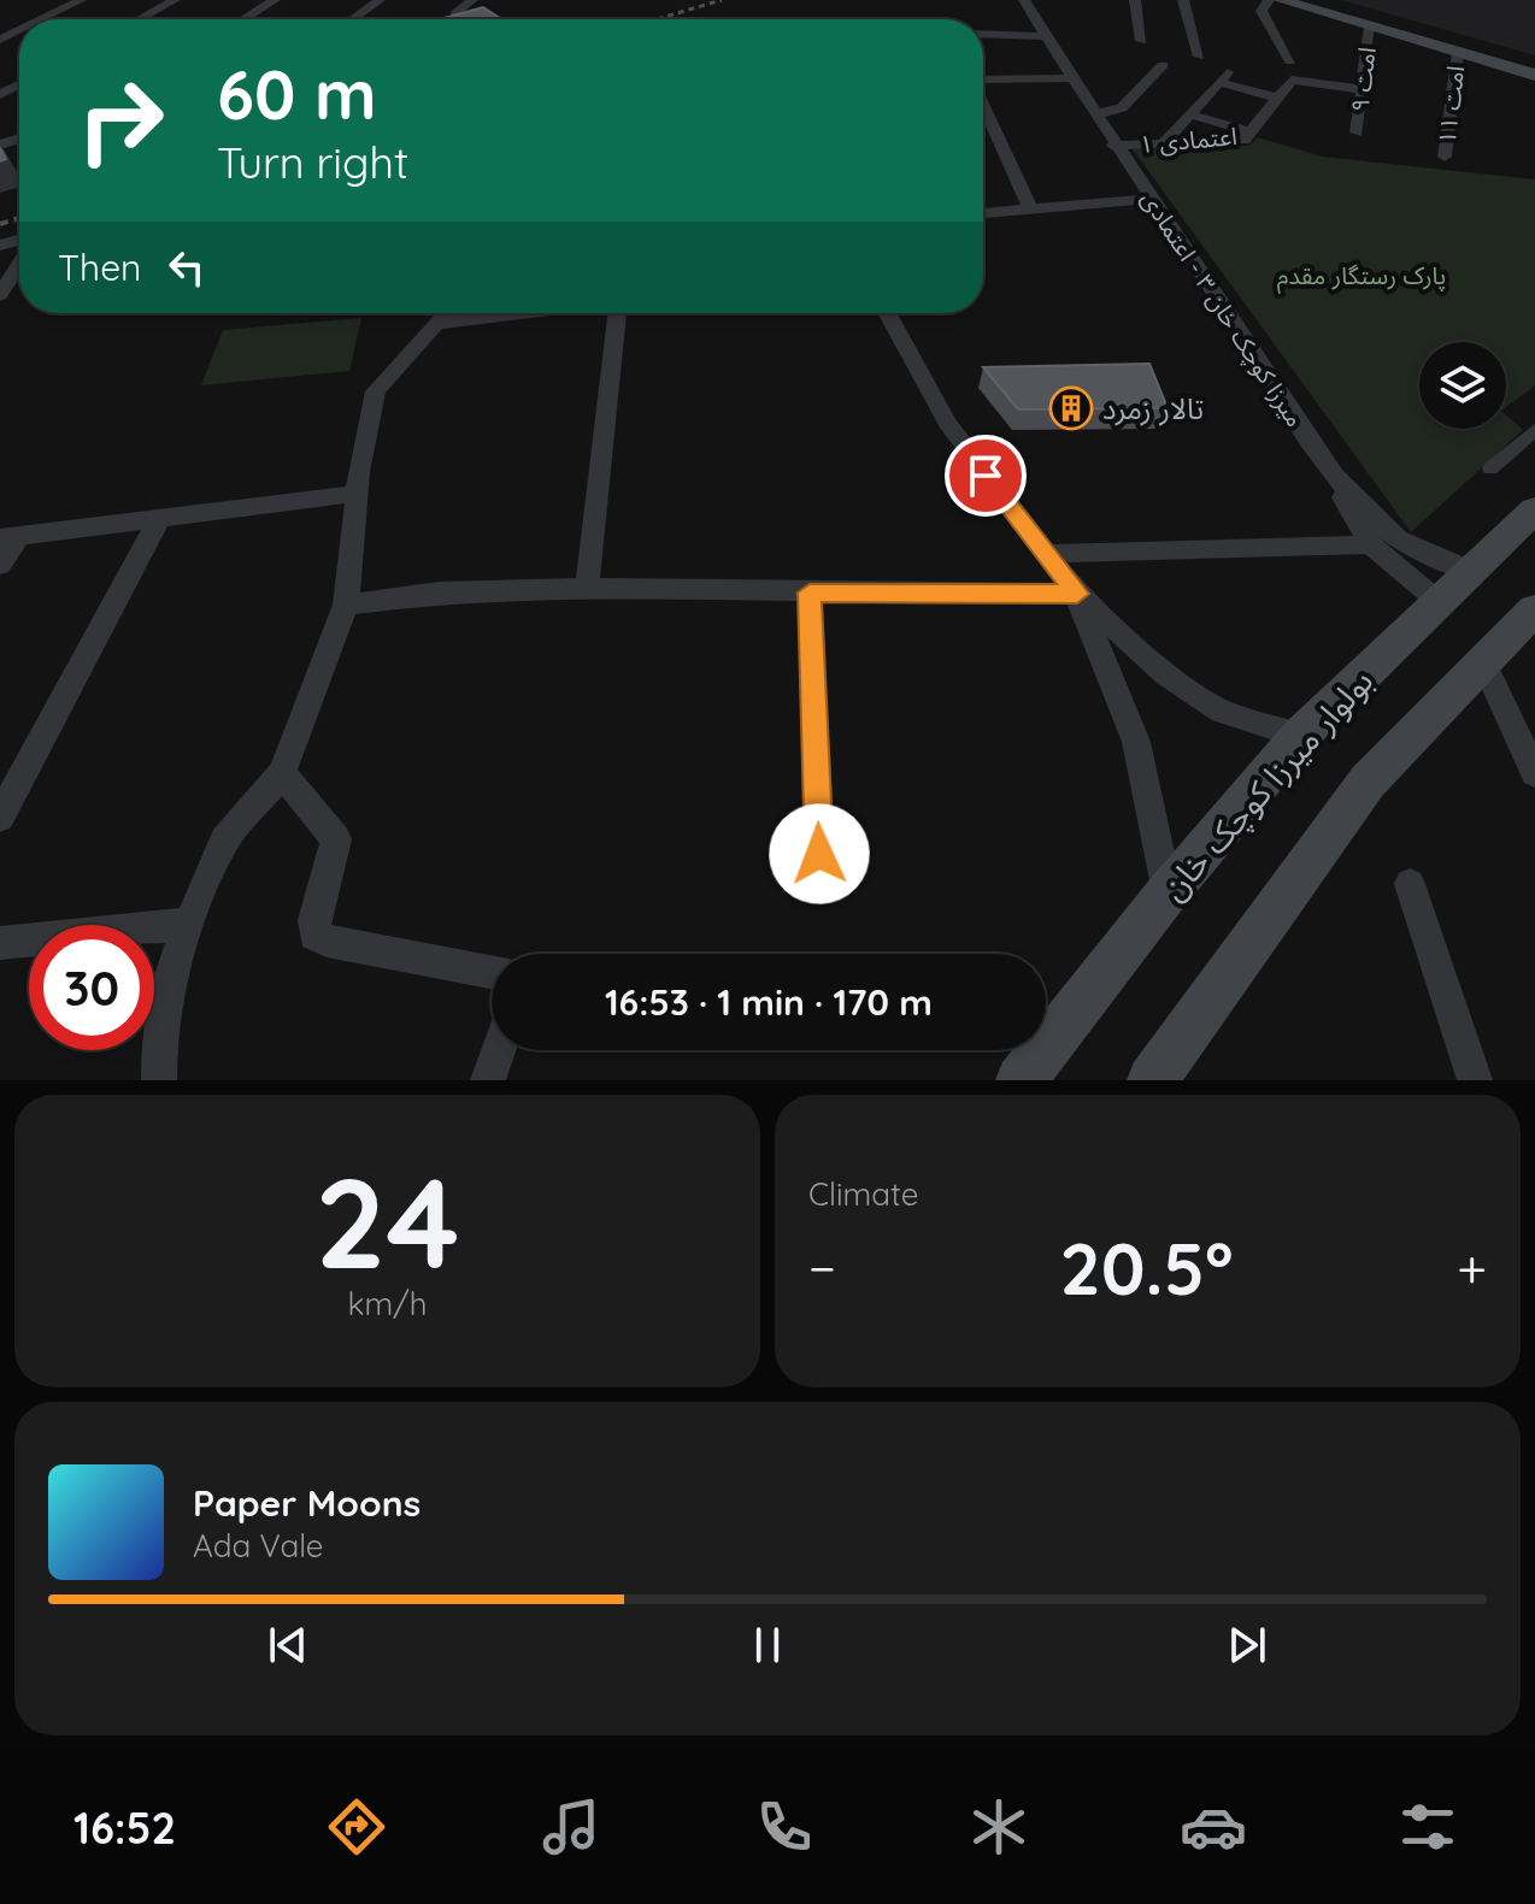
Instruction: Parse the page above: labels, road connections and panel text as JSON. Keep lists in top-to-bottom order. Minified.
{"streets":{"main road":["بولوار میرزا کوچک خان"],"street":["امت ۹","امت ۱۱","اعتمادی ۱","میرزا کوچک خان ۳ - اعتمادی"]},"crossings":[["امت ۹","اعتمادی ۱"],["اعتمادی ۱","میرزا کوچک خان ۳ - اعتمادی"],["میرزا کوچک خان ۳ - اعتمادی","بولوار میرزا کوچک خان"]],"parks":["پارک رستگار مقدم"],"places":{"building":["تالار زمرد"]},"page":{"turn":["60 m","Turn right"],"then":"Then","limit":"30","trip":"16:53 · 1 min · 170 m","tile":[["24","km/h"],"Climate"],"heat":["−","20.5°","+"],"song":["Paper Moons","Ada Vale"],"tabs":"16:52"}}
